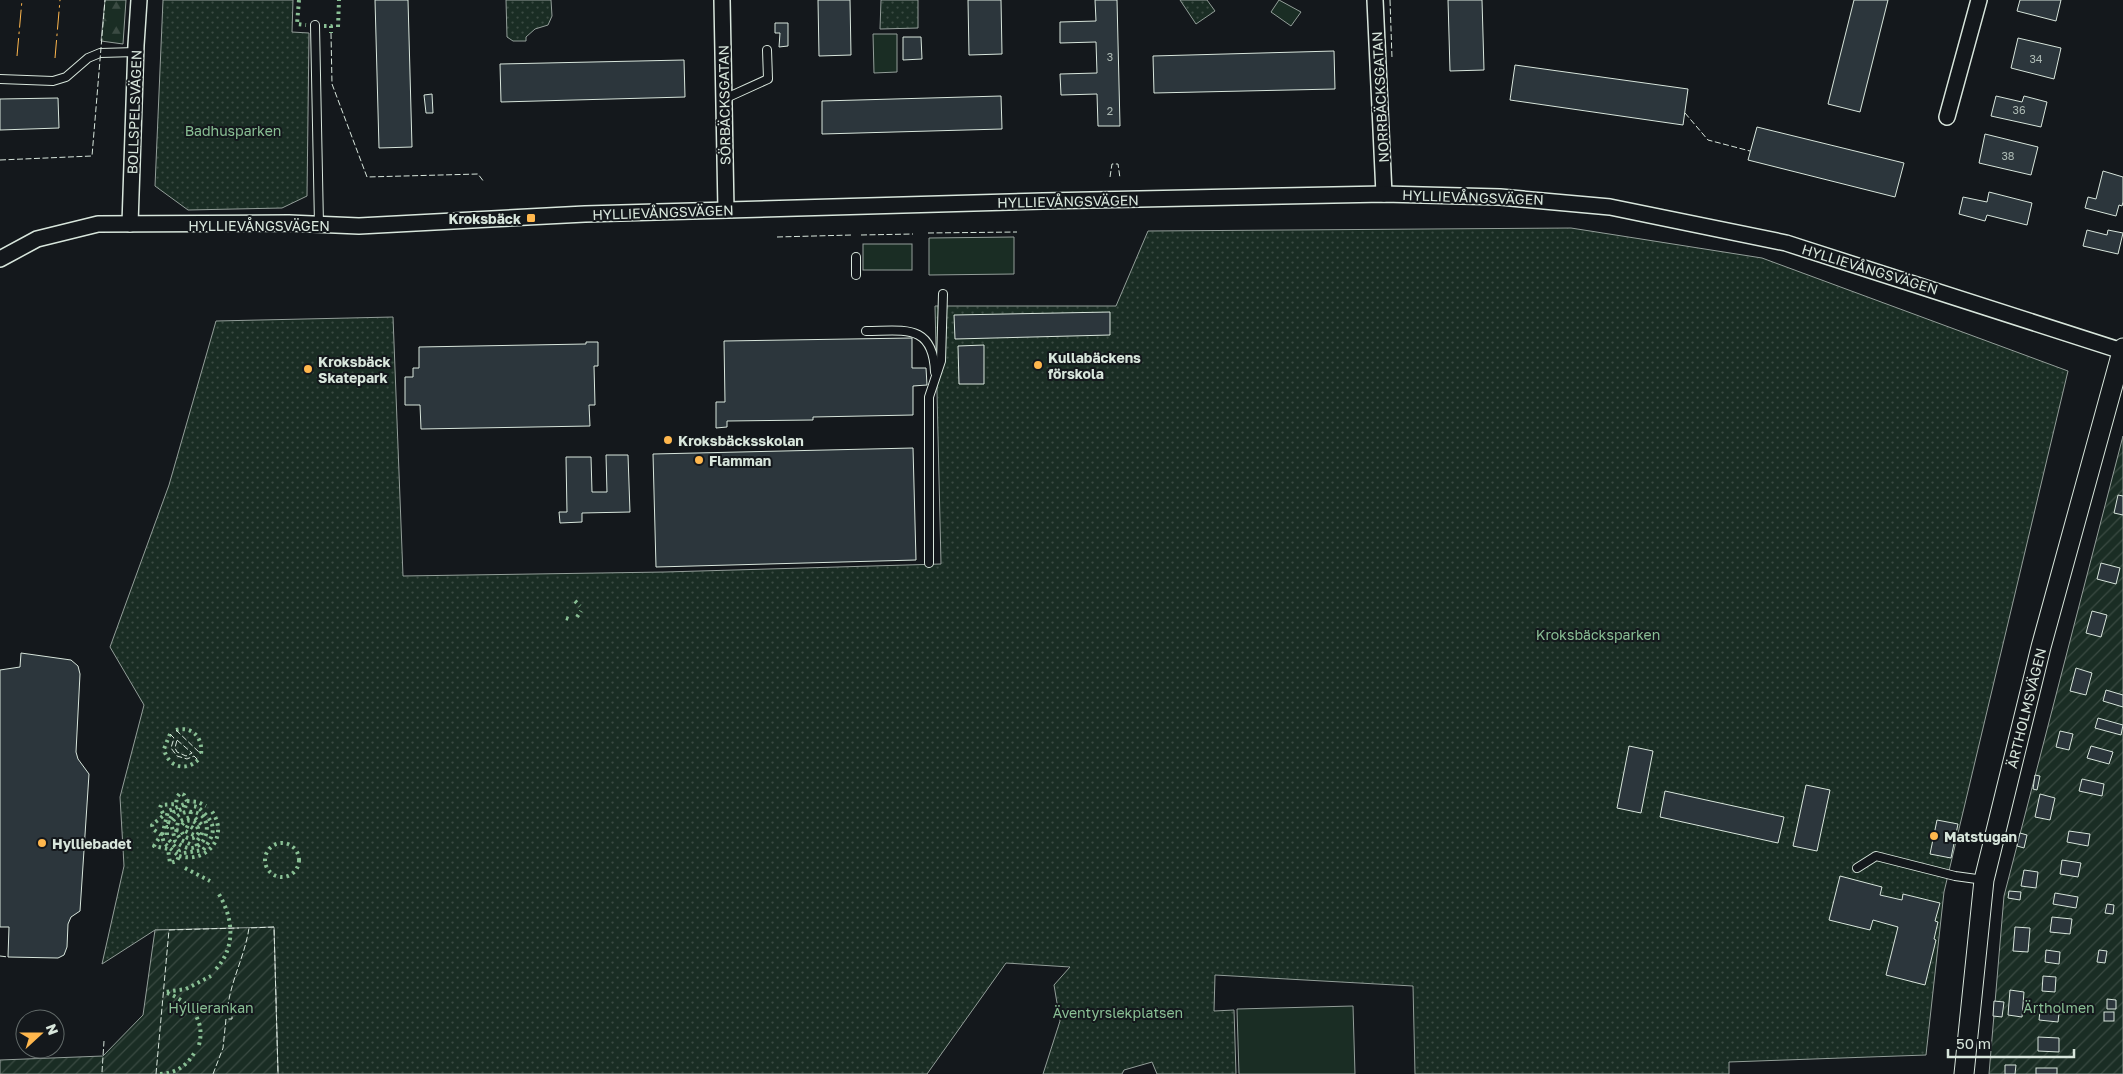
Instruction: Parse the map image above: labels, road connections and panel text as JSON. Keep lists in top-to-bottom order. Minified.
{"streets":{"street":["NORRBÄCKSGATAN","SÖRBÄCKSGATAN","BOLLSPELSVÄGEN","HYLLIEVÅNGSVÄGEN","ÄRTHOLMSVÄGEN"]},"crossings":[["NORRBÄCKSGATAN","HYLLIEVÅNGSVÄGEN"],["SÖRBÄCKSGATAN","HYLLIEVÅNGSVÄGEN"],["BOLLSPELSVÄGEN","HYLLIEVÅNGSVÄGEN"],["HYLLIEVÅNGSVÄGEN","ÄRTHOLMSVÄGEN"]],"parks":["Badhusparken","Kroksbäcksparken","Hyllierankan","Ärtholmen","Äventyrslekplatsen"],"places":{"transit":["Kroksbäck"],"other":["Kullabäckens förskola","Kroksbäck Skatepark","Kroksbäcksskolan","Flamman","Matstugan","Hylliebadet"]},"house_numbers":["3","34","36","2","38"],"scale_bar":"50 m","north":"right"}
